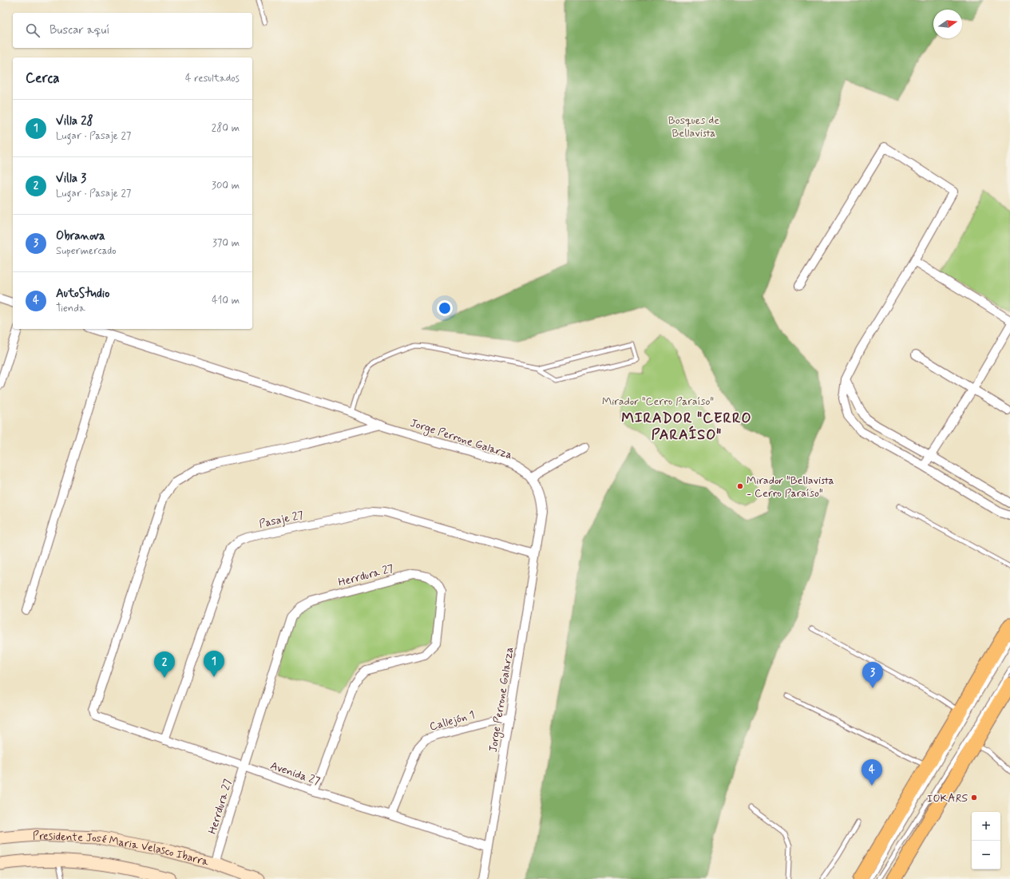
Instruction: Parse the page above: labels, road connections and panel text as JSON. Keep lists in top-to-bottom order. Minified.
{"streets":{"main road":["Presidente José Maria Velasco Ibarra"],"street":["Jorge Perrone Galarza","Pasaje 27","Herrdura 27","Callejón 1","Avenida 27"]},"crossings":[["Jorge Perrone Galarza","Pasaje 27"],["Jorge Perrone Galarza","Callejón 1"],["Jorge Perrone Galarza","Avenida 27"],["Pasaje 27","Avenida 27"],["Herrdura 27","Avenida 27"],["Herrdura 27","Presidente José Maria Velasco Ibarra"],["Callejón 1","Avenida 27"]],"districts":["MIRADOR \"CERRO PARAÍSO\""],"parks":["Bosques de Bellavista","Mirador \"Cerro Paraíso\""],"places":["Mirador \"Bellavista - Cerro Paraíso\"","IOKARS"],"north":"right","page":{"search":"Buscar aquí","heading":["Cerca","4 resultados"],"list":[{"mark":"1","name":"Villa 28","note":"Lugar · Pasaje 27","value":"280 m"},{"mark":"2","name":"Villa 3","note":"Lugar · Pasaje 27","value":"300 m"},{"mark":"3","name":"Obranova","note":"Supermercado","value":"370 m"},{"mark":"4","name":"AutoStudio","note":"Tienda","value":"410 m"}],"pins":["1","2","3","4"],"map_buttons":["+","−"]}}
